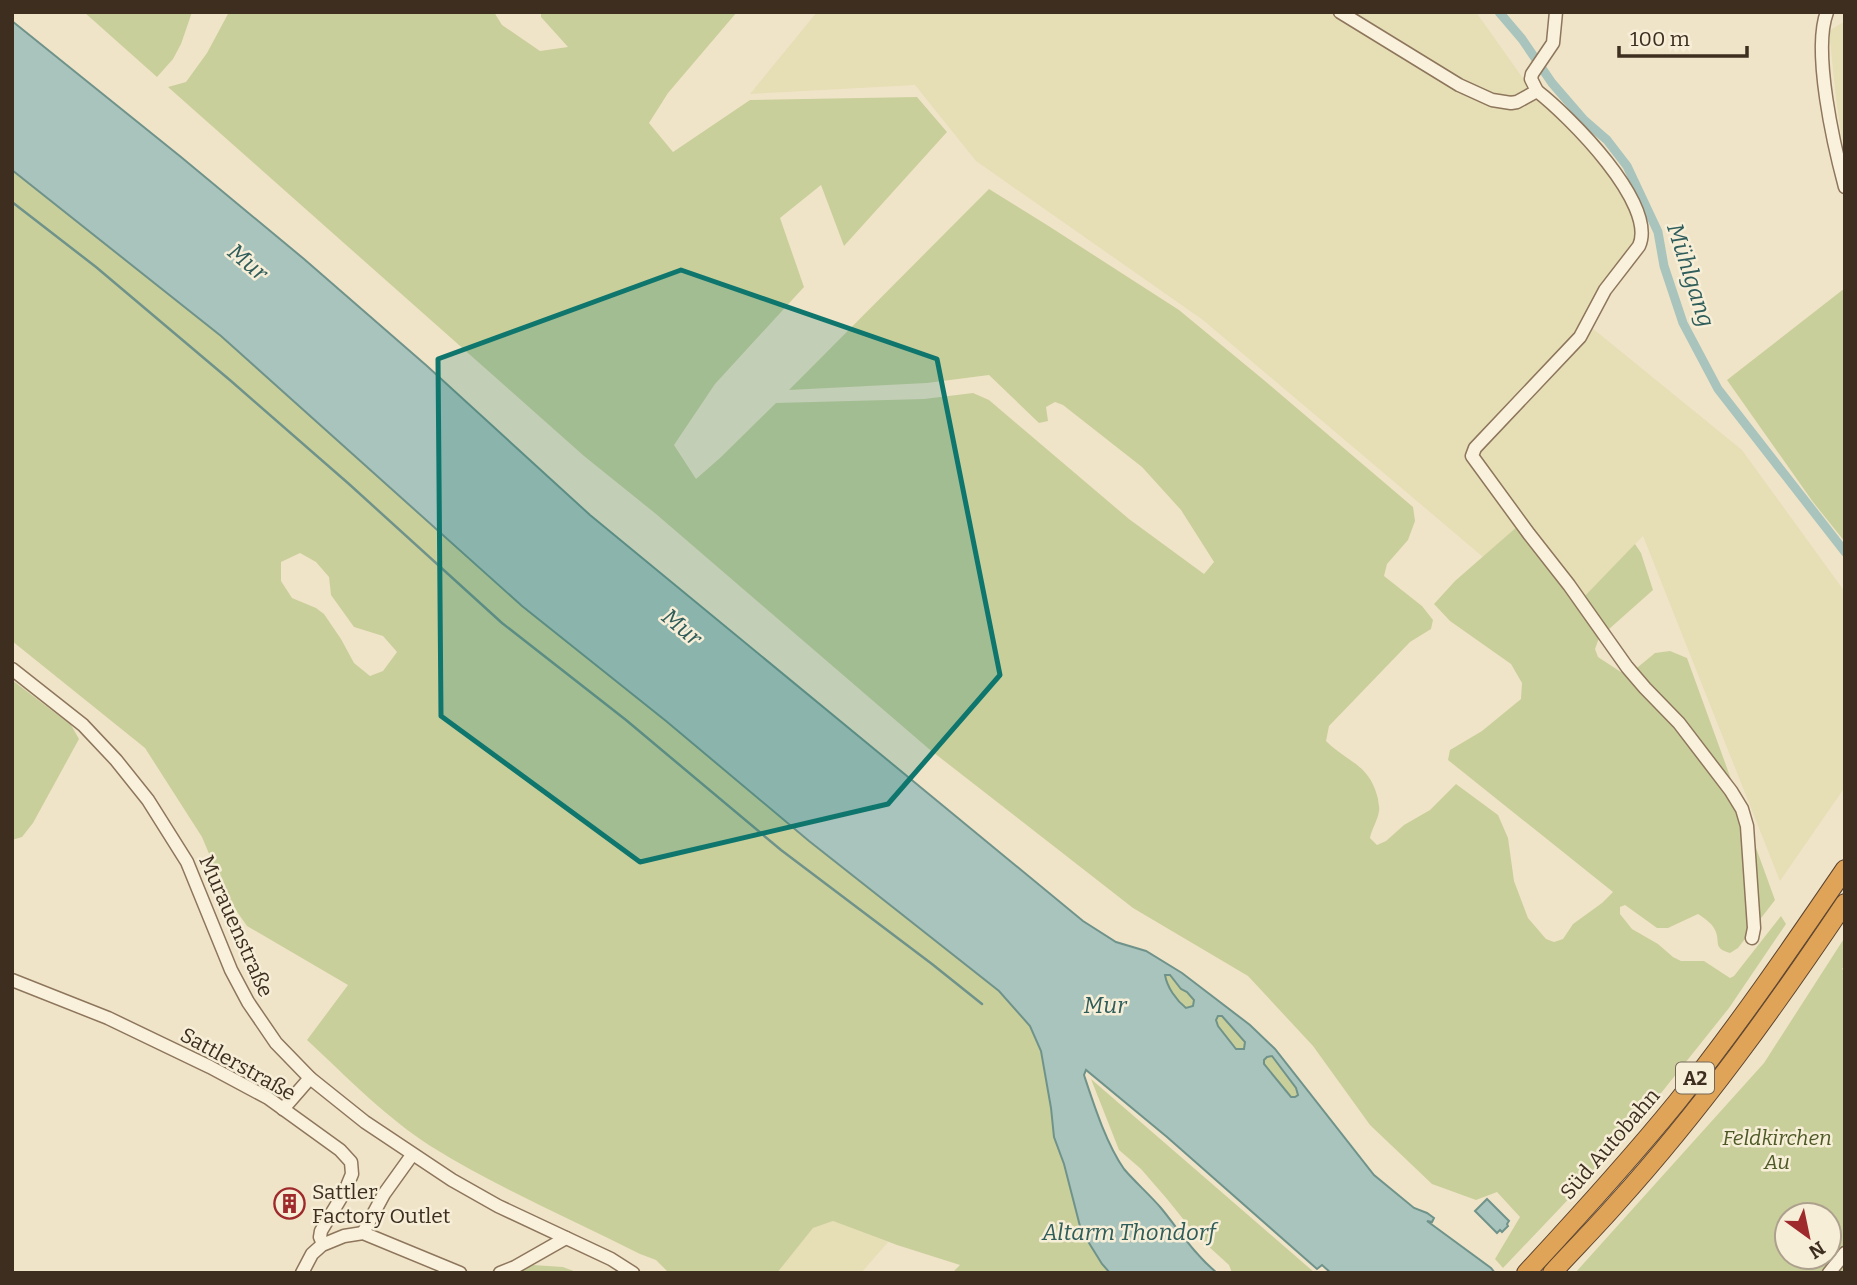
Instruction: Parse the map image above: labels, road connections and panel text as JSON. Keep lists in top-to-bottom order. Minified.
{"streets":{"highway":["A2","Süd Autobahn"],"street":["Murauenstraße","Sattlerstraße"]},"water":["Mur","Mühlgang","Altarm Thondorf"],"parks":["Feldkirchen Au"],"places":{"building":["Sattler Factory Outlet"]},"scale_bar":"100 m","north":"bottom right"}
